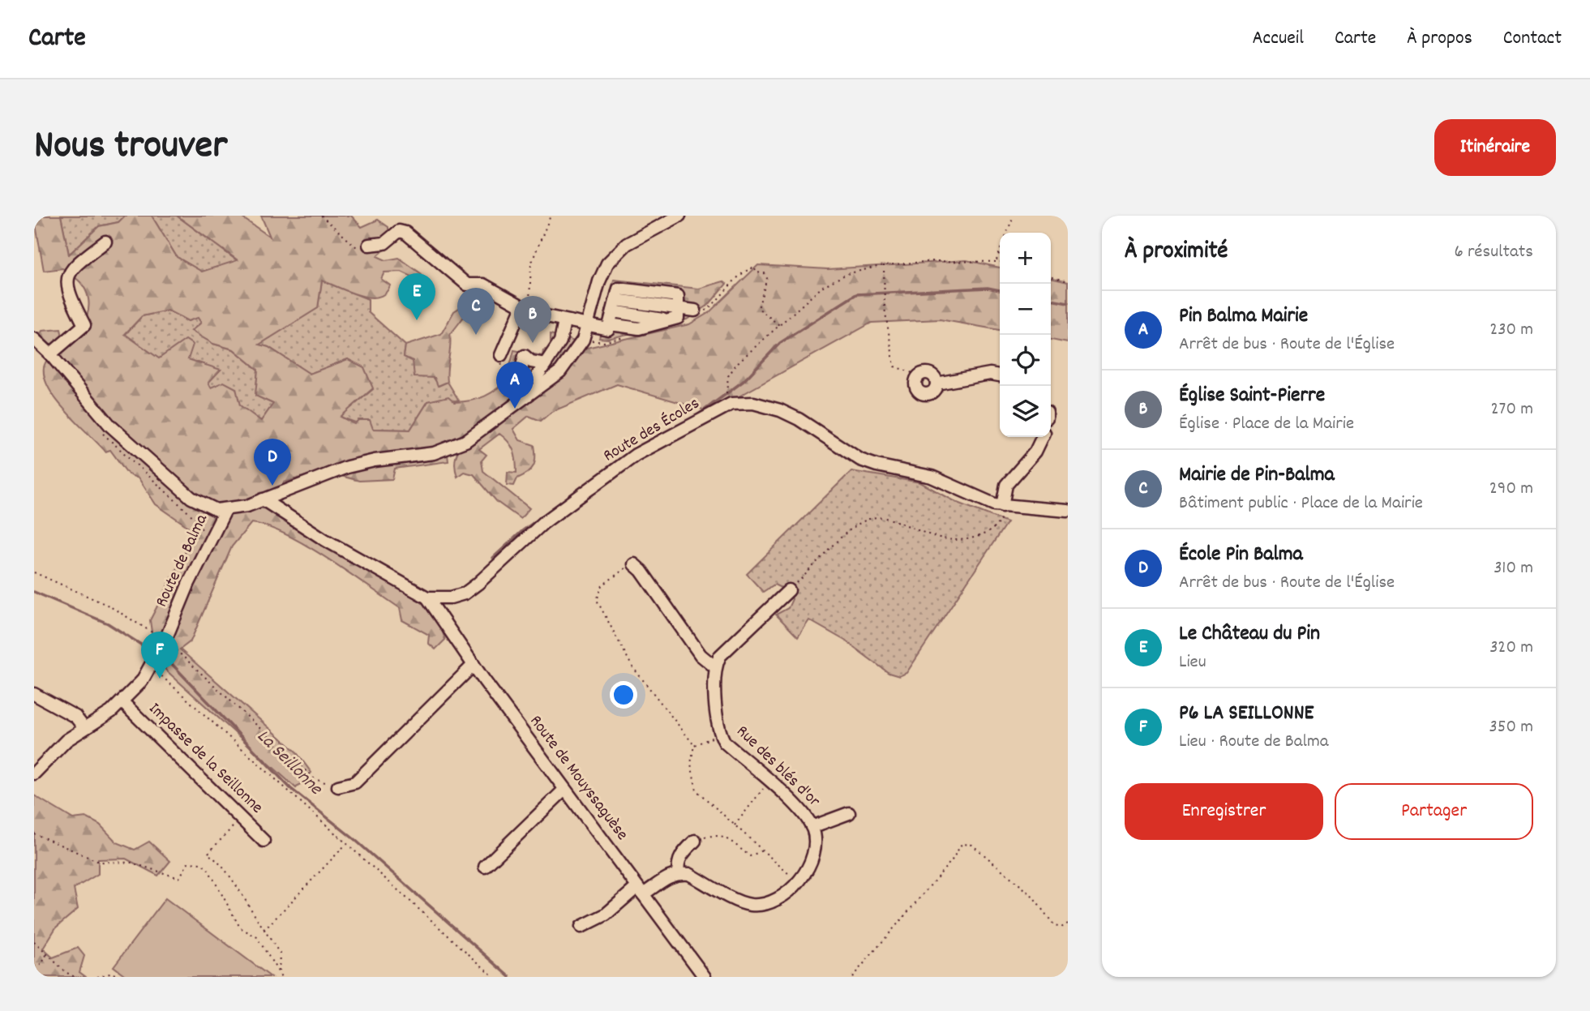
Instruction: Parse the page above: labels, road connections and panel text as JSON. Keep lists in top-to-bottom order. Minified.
{"streets":{"street":["Route des Écoles","Route de Balma","Impasse de la Seillonne","Rue des blés d'or","Route de Mouyssaguèse"]},"crossings":[["Route des Écoles","Route de Mouyssaguèse"],["Route de Balma","Impasse de la Seillonne"]],"water":["La Seillonne"],"page":{"header":"Carte","nav":["Accueil","Carte","À propos","Contact"],"title":"Nous trouver","buttons":["Itinéraire",["Enregistrer","Partager"]],"heading":["À proximité","6 résultats"],"map_buttons":["+","−"],"pins":["E","C","B","A","D","F"],"list":[{"mark":"A","name":"Pin Balma Mairie","note":"Arrêt de bus · Route de l'Église","value":"230 m"},{"mark":"B","name":"Église Saint-Pierre","note":"Église · Place de la Mairie","value":"270 m"},{"mark":"C","name":"Mairie de Pin-Balma","note":"Bâtiment public · Place de la Mairie","value":"290 m"},{"mark":"D","name":"École Pin Balma","note":"Arrêt de bus · Route de l'Église","value":"310 m"},{"mark":"E","name":"Le Château du Pin","note":"Lieu","value":"320 m"},{"mark":"F","name":"P6 LA SEILLONNE","note":"Lieu · Route de Balma","value":"350 m"}]}}
